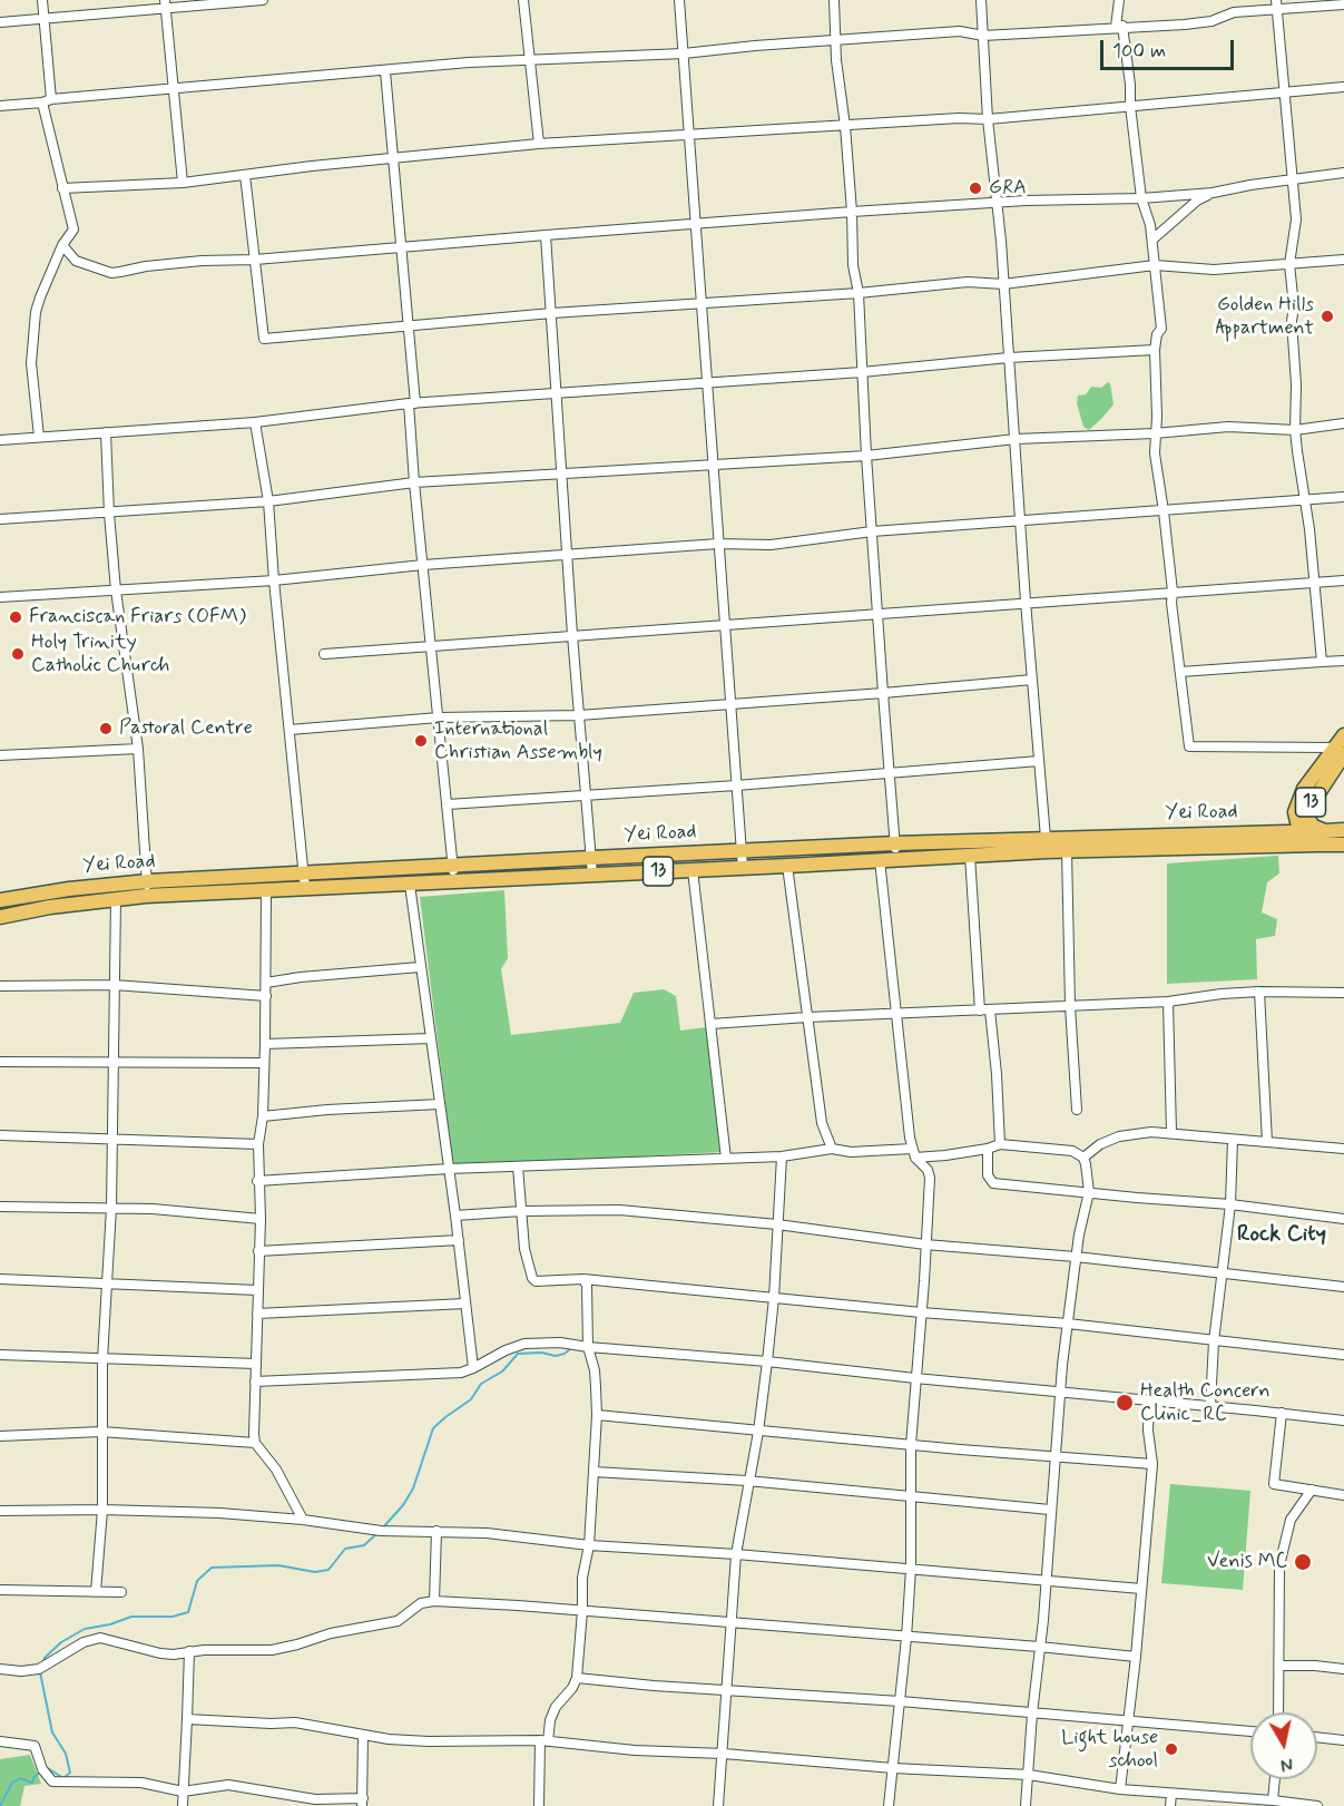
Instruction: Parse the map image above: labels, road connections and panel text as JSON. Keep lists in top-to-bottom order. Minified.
{"streets":{"main road":["13","Yei Road"]},"crossings":[["13","Yei Road"]],"districts":["Rock City"],"places":["GRA","Golden Hills Appartment","Franciscan Friars (OFM)","Holy Trinity Catholic Church","Pastoral Centre","International Christian Assembly","Health Concern Clinic_RC","Venis MC","Light house school"],"scale_bar":"100 m","north":"bottom"}
